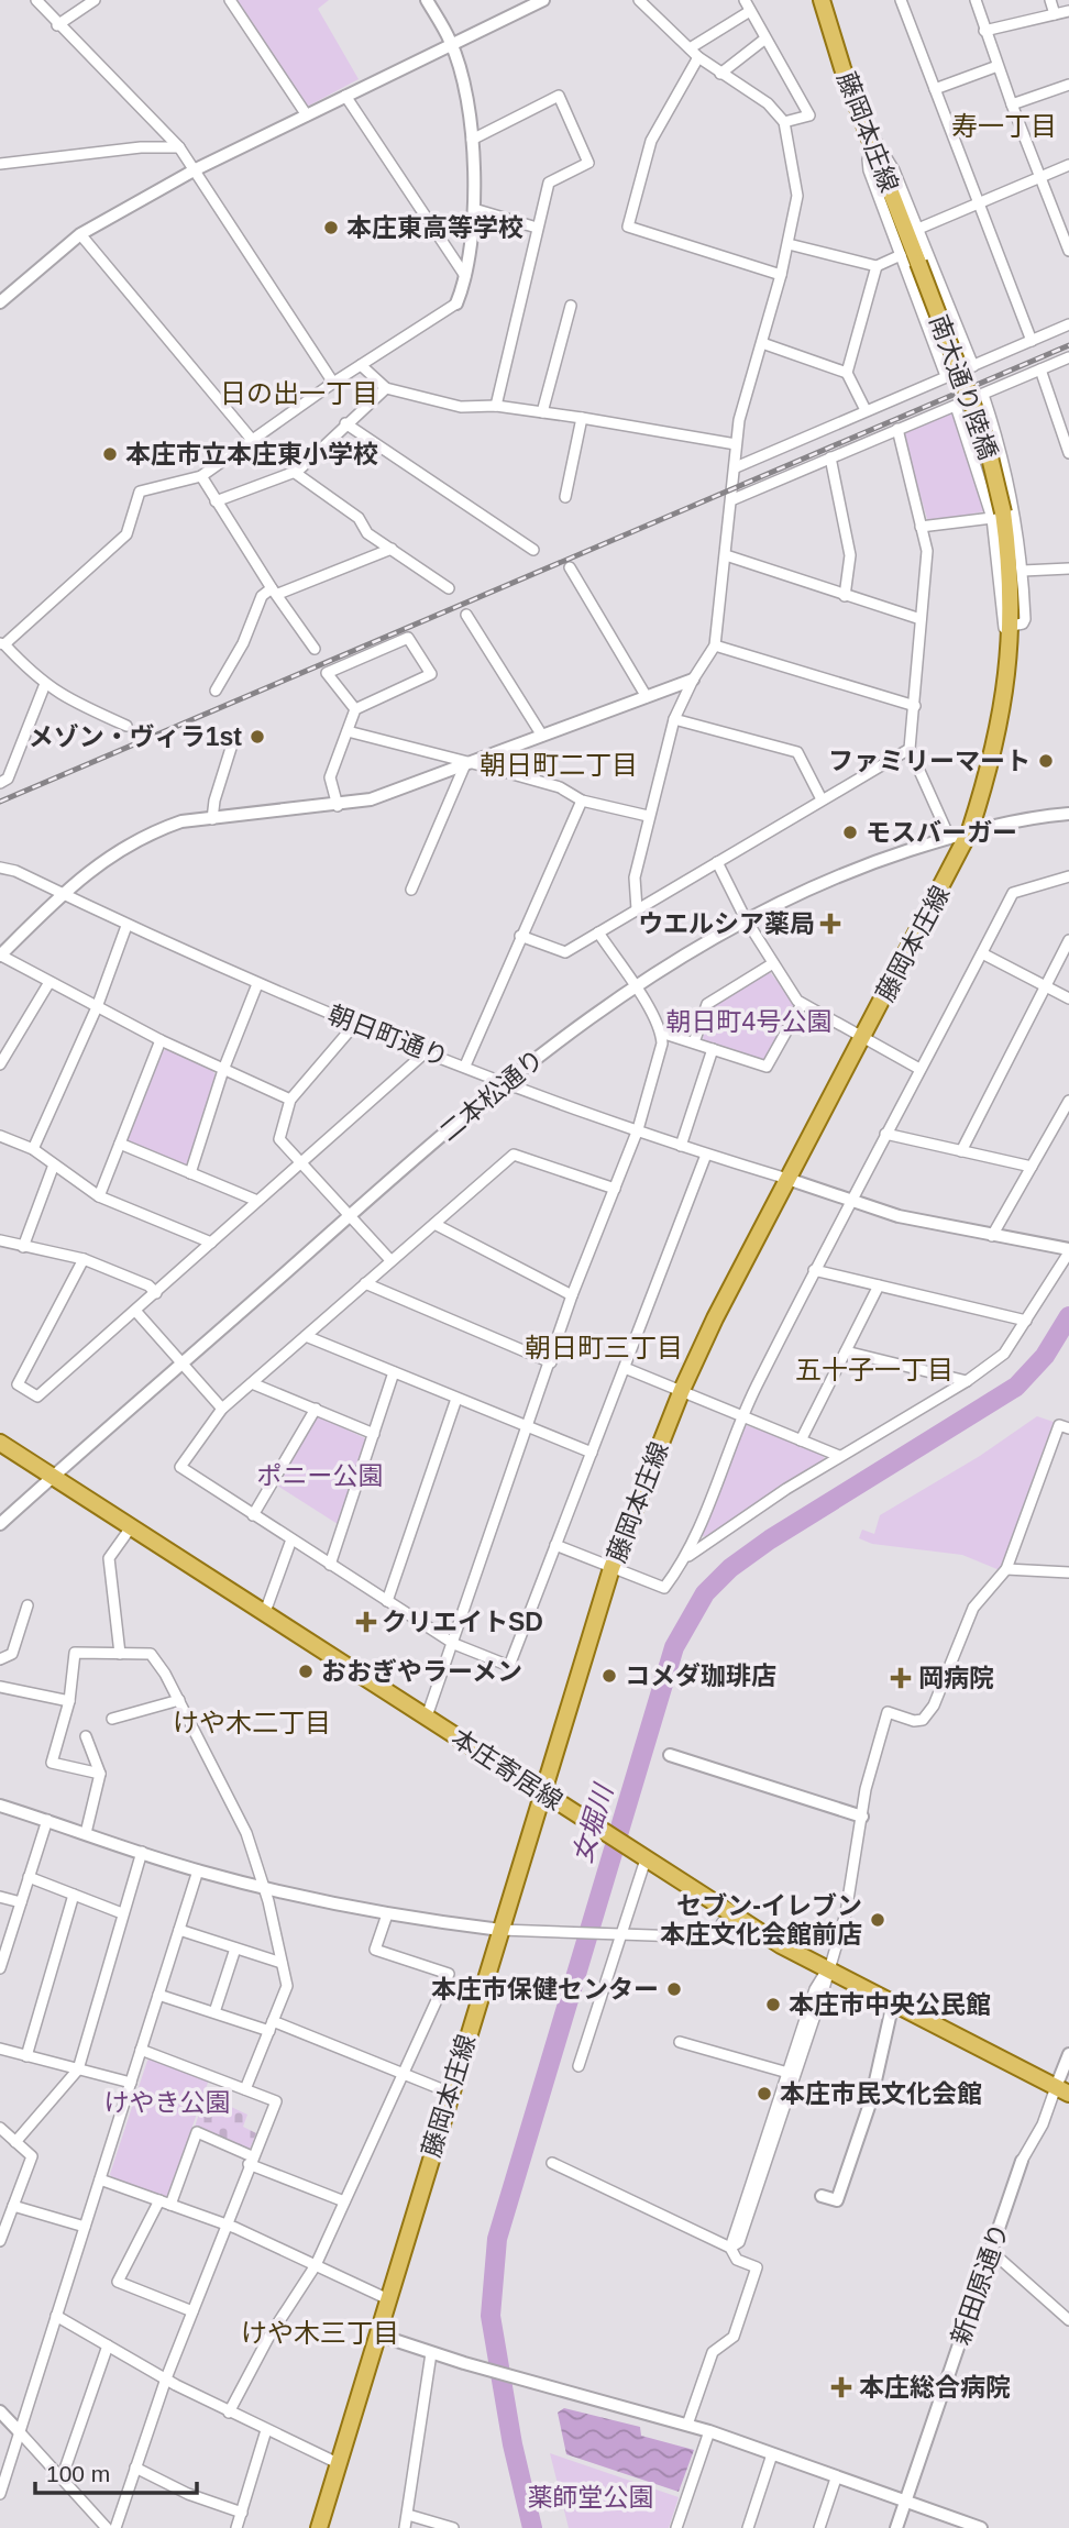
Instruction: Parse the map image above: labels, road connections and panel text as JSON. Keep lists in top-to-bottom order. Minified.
{"streets":{"main road":["藤岡本庄線","南大通り陸橋","本庄寄居線"],"street":["朝日町通り","二本松通り","新田原通り"]},"crossings":[["藤岡本庄線","南大通り陸橋"],["藤岡本庄線","朝日町通り"],["藤岡本庄線","二本松通り"],["藤岡本庄線","本庄寄居線"],["朝日町通り","二本松通り"],["二本松通り","本庄寄居線"],["本庄寄居線","新田原通り"]],"districts":["寿一丁目","日の出一丁目","朝日町二丁目","朝日町三丁目","五十子一丁目","けや木二丁目","けや木三丁目"],"water":["女堀川"],"parks":["朝日町4号公園","ポニー公園","けやき公園","薬師堂公園"],"places":{"other":["本庄東高等学校","本庄市立本庄東小学校","メゾン・ヴィラ1st","ファミリーマート","モスバーガー","おおぎやラーメン","コメダ珈琲店","セブン-イレブン 本庄文化会館前店","本庄市保健センター","本庄市中央公民館","本庄市民文化会館"],"health":["ウエルシア薬局","クリエイトSD","岡病院","本庄総合病院"]},"scale_bar":"100 m"}
